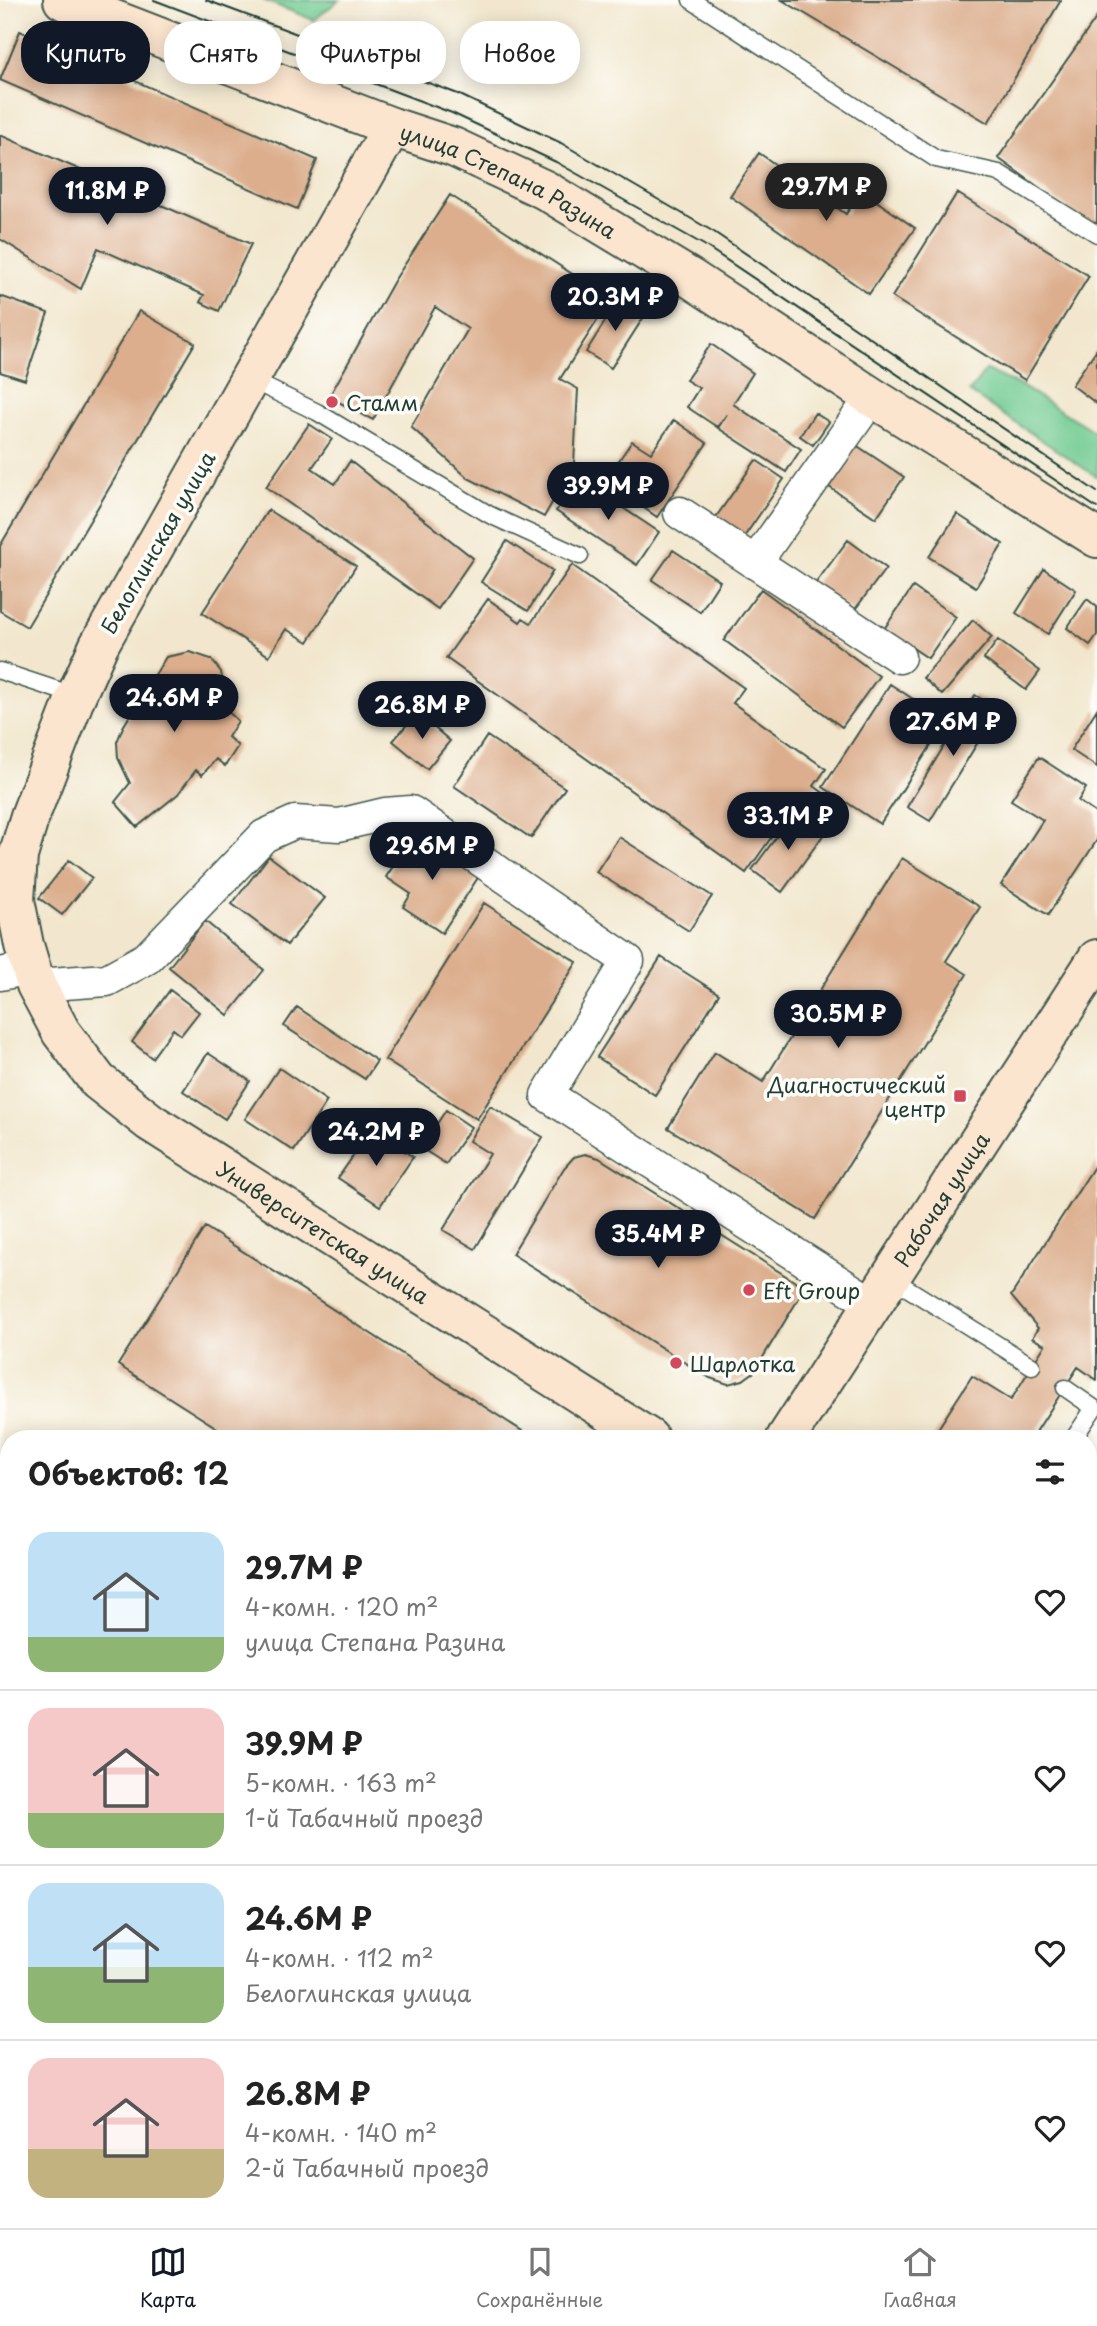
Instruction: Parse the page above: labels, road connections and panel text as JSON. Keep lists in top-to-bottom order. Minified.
{"streets":{"main road":["улица Степана Разина","Белоглинская улица","Рабочая улица","Университетская улица"]},"crossings":[["улица Степана Разина","Белоглинская улица"],["Белоглинская улица","Университетская улица"]],"places":{"other":["Стамм","Eft Group","Шарлотка"],"transit":["Диагностический центр"]},"page":{"chip":["Купить","Снять","Фильтры","Новое"],"price":["29.7M ₽","11.8M ₽","20.3M ₽","39.9M ₽","24.6M ₽","26.8M ₽","27.6M ₽","33.1M ₽","29.6M ₽","30.5M ₽","24.2M ₽","35.4M ₽"],"heading":"Объектов: 12","list":[{"name":"29.7M ₽","note":"4-комн. · 120 m² · улица Степана Разина"},{"name":"39.9M ₽","note":"5-комн. · 163 m² · 1-й Табачный проезд"},{"name":"24.6M ₽","note":"4-комн. · 112 m² · Белоглинская улица"},{"name":"26.8M ₽","note":"4-комн. · 140 m² · 2-й Табачный проезд"}],"tabs":["Карта","Сохранённые","Главная"]}}
